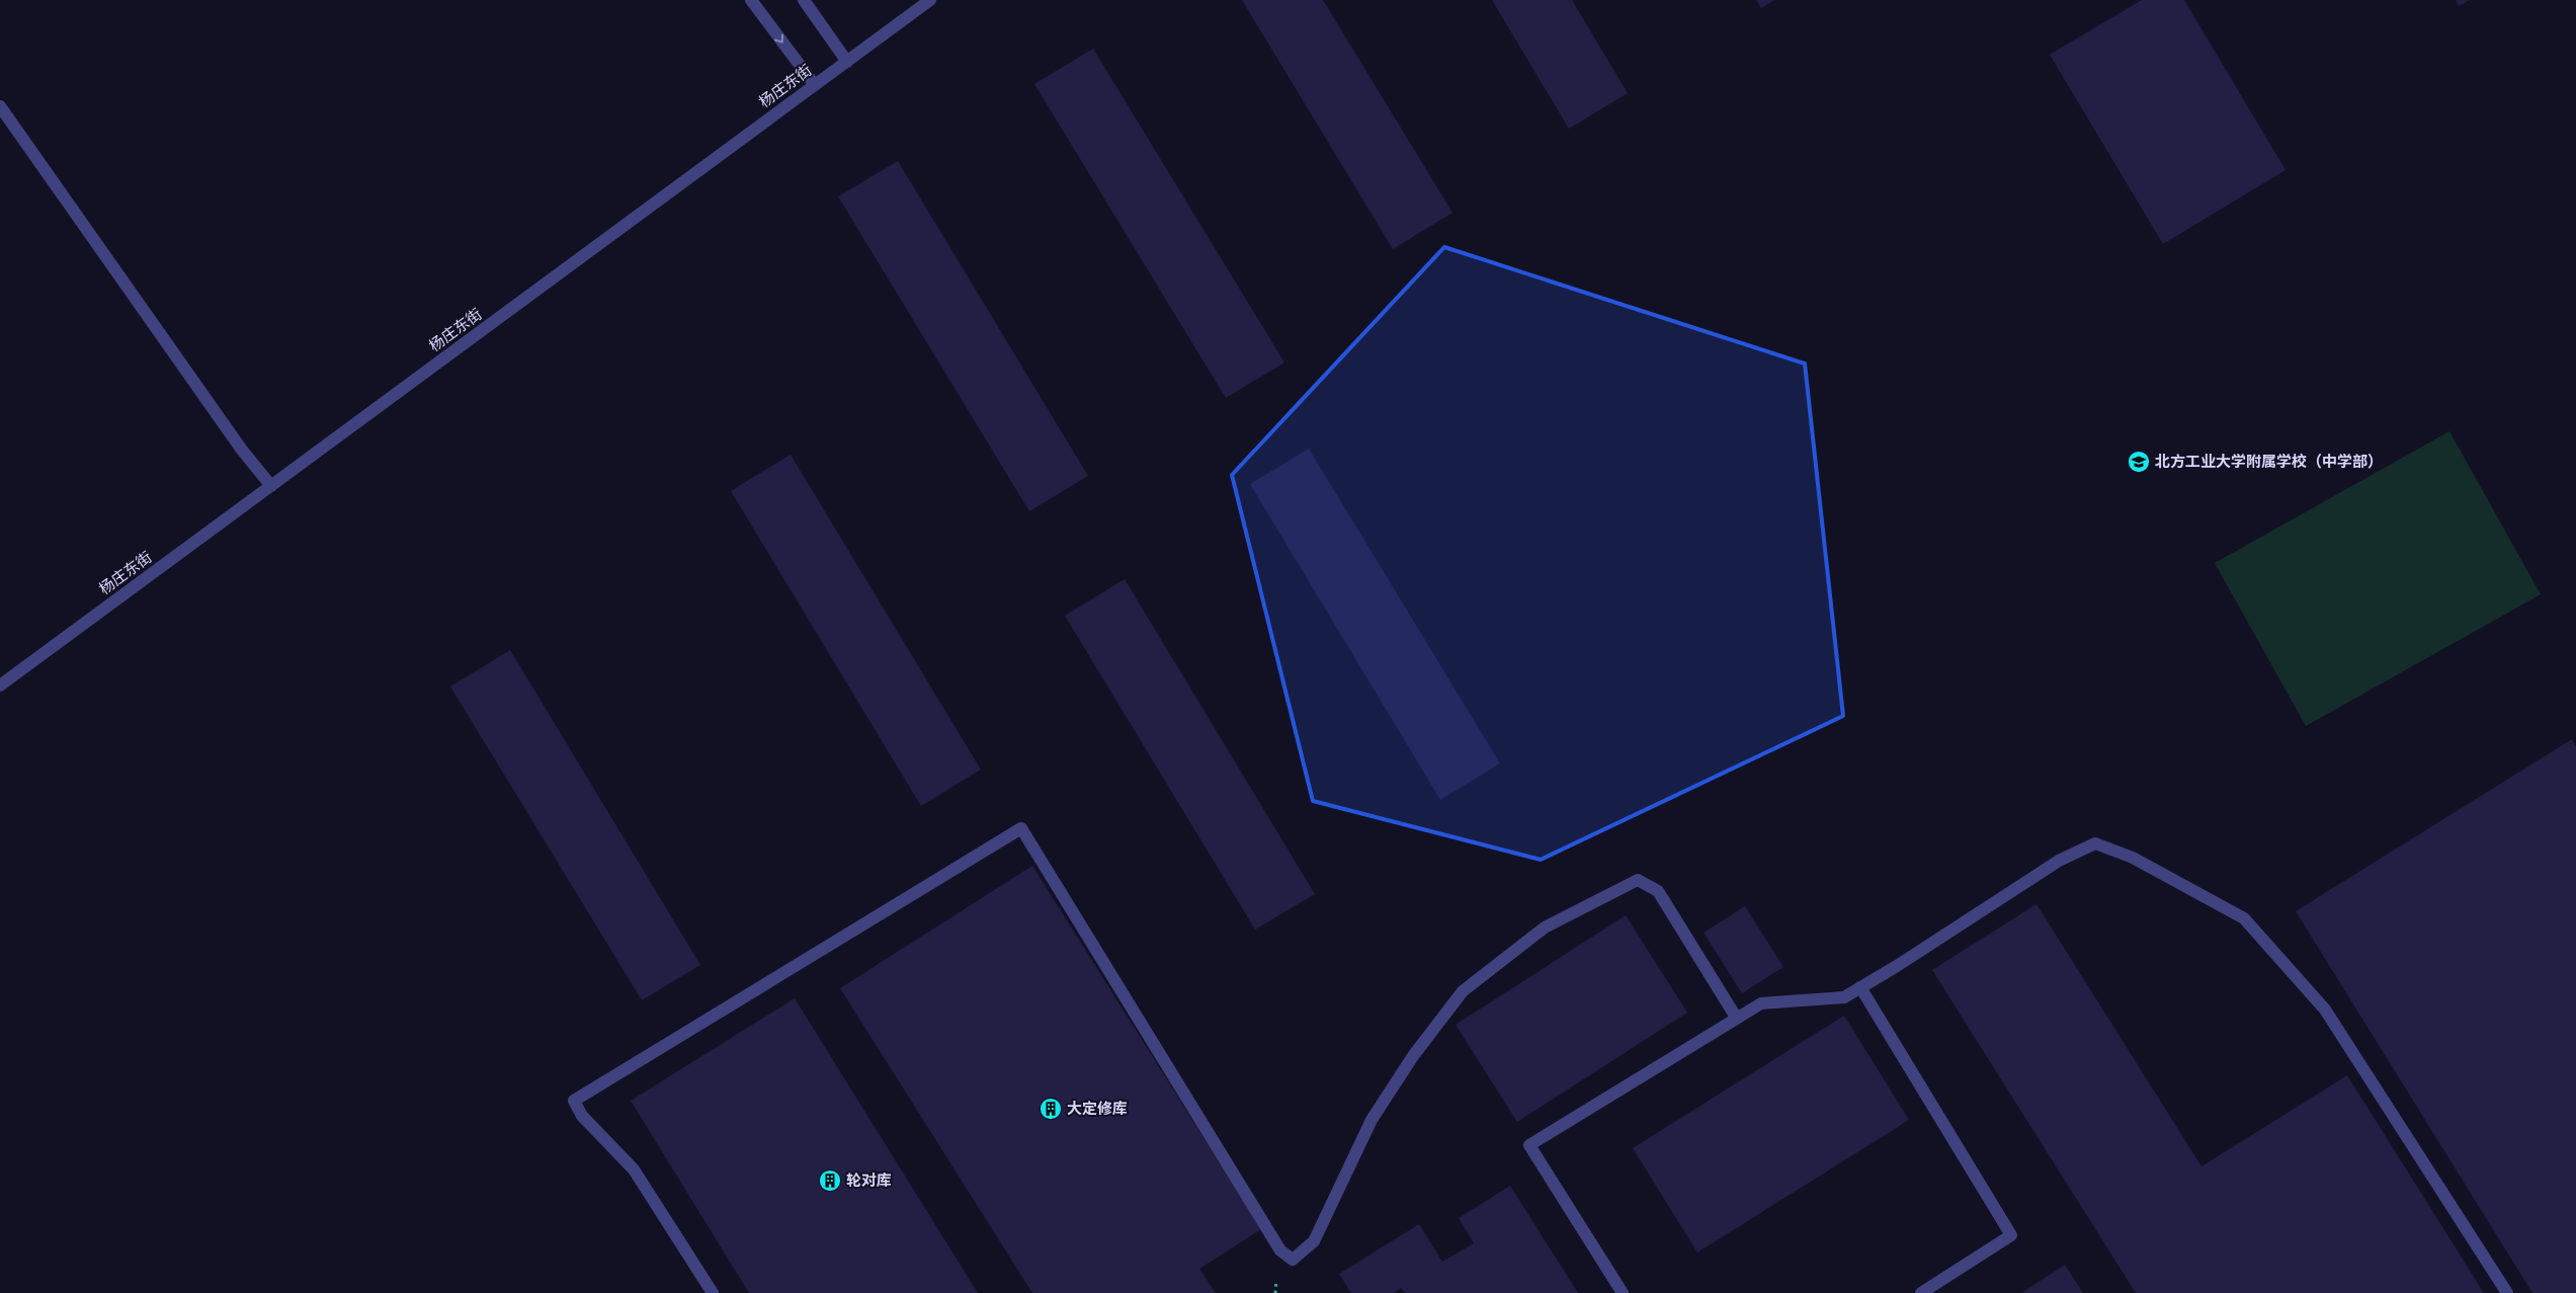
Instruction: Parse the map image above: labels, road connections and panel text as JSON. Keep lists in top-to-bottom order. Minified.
{"streets":{"street":["杨庄东街"]},"places":{"school or university":["北方工业大学附属学校（中学部）"],"building":["大定修库","轮对库"]}}
